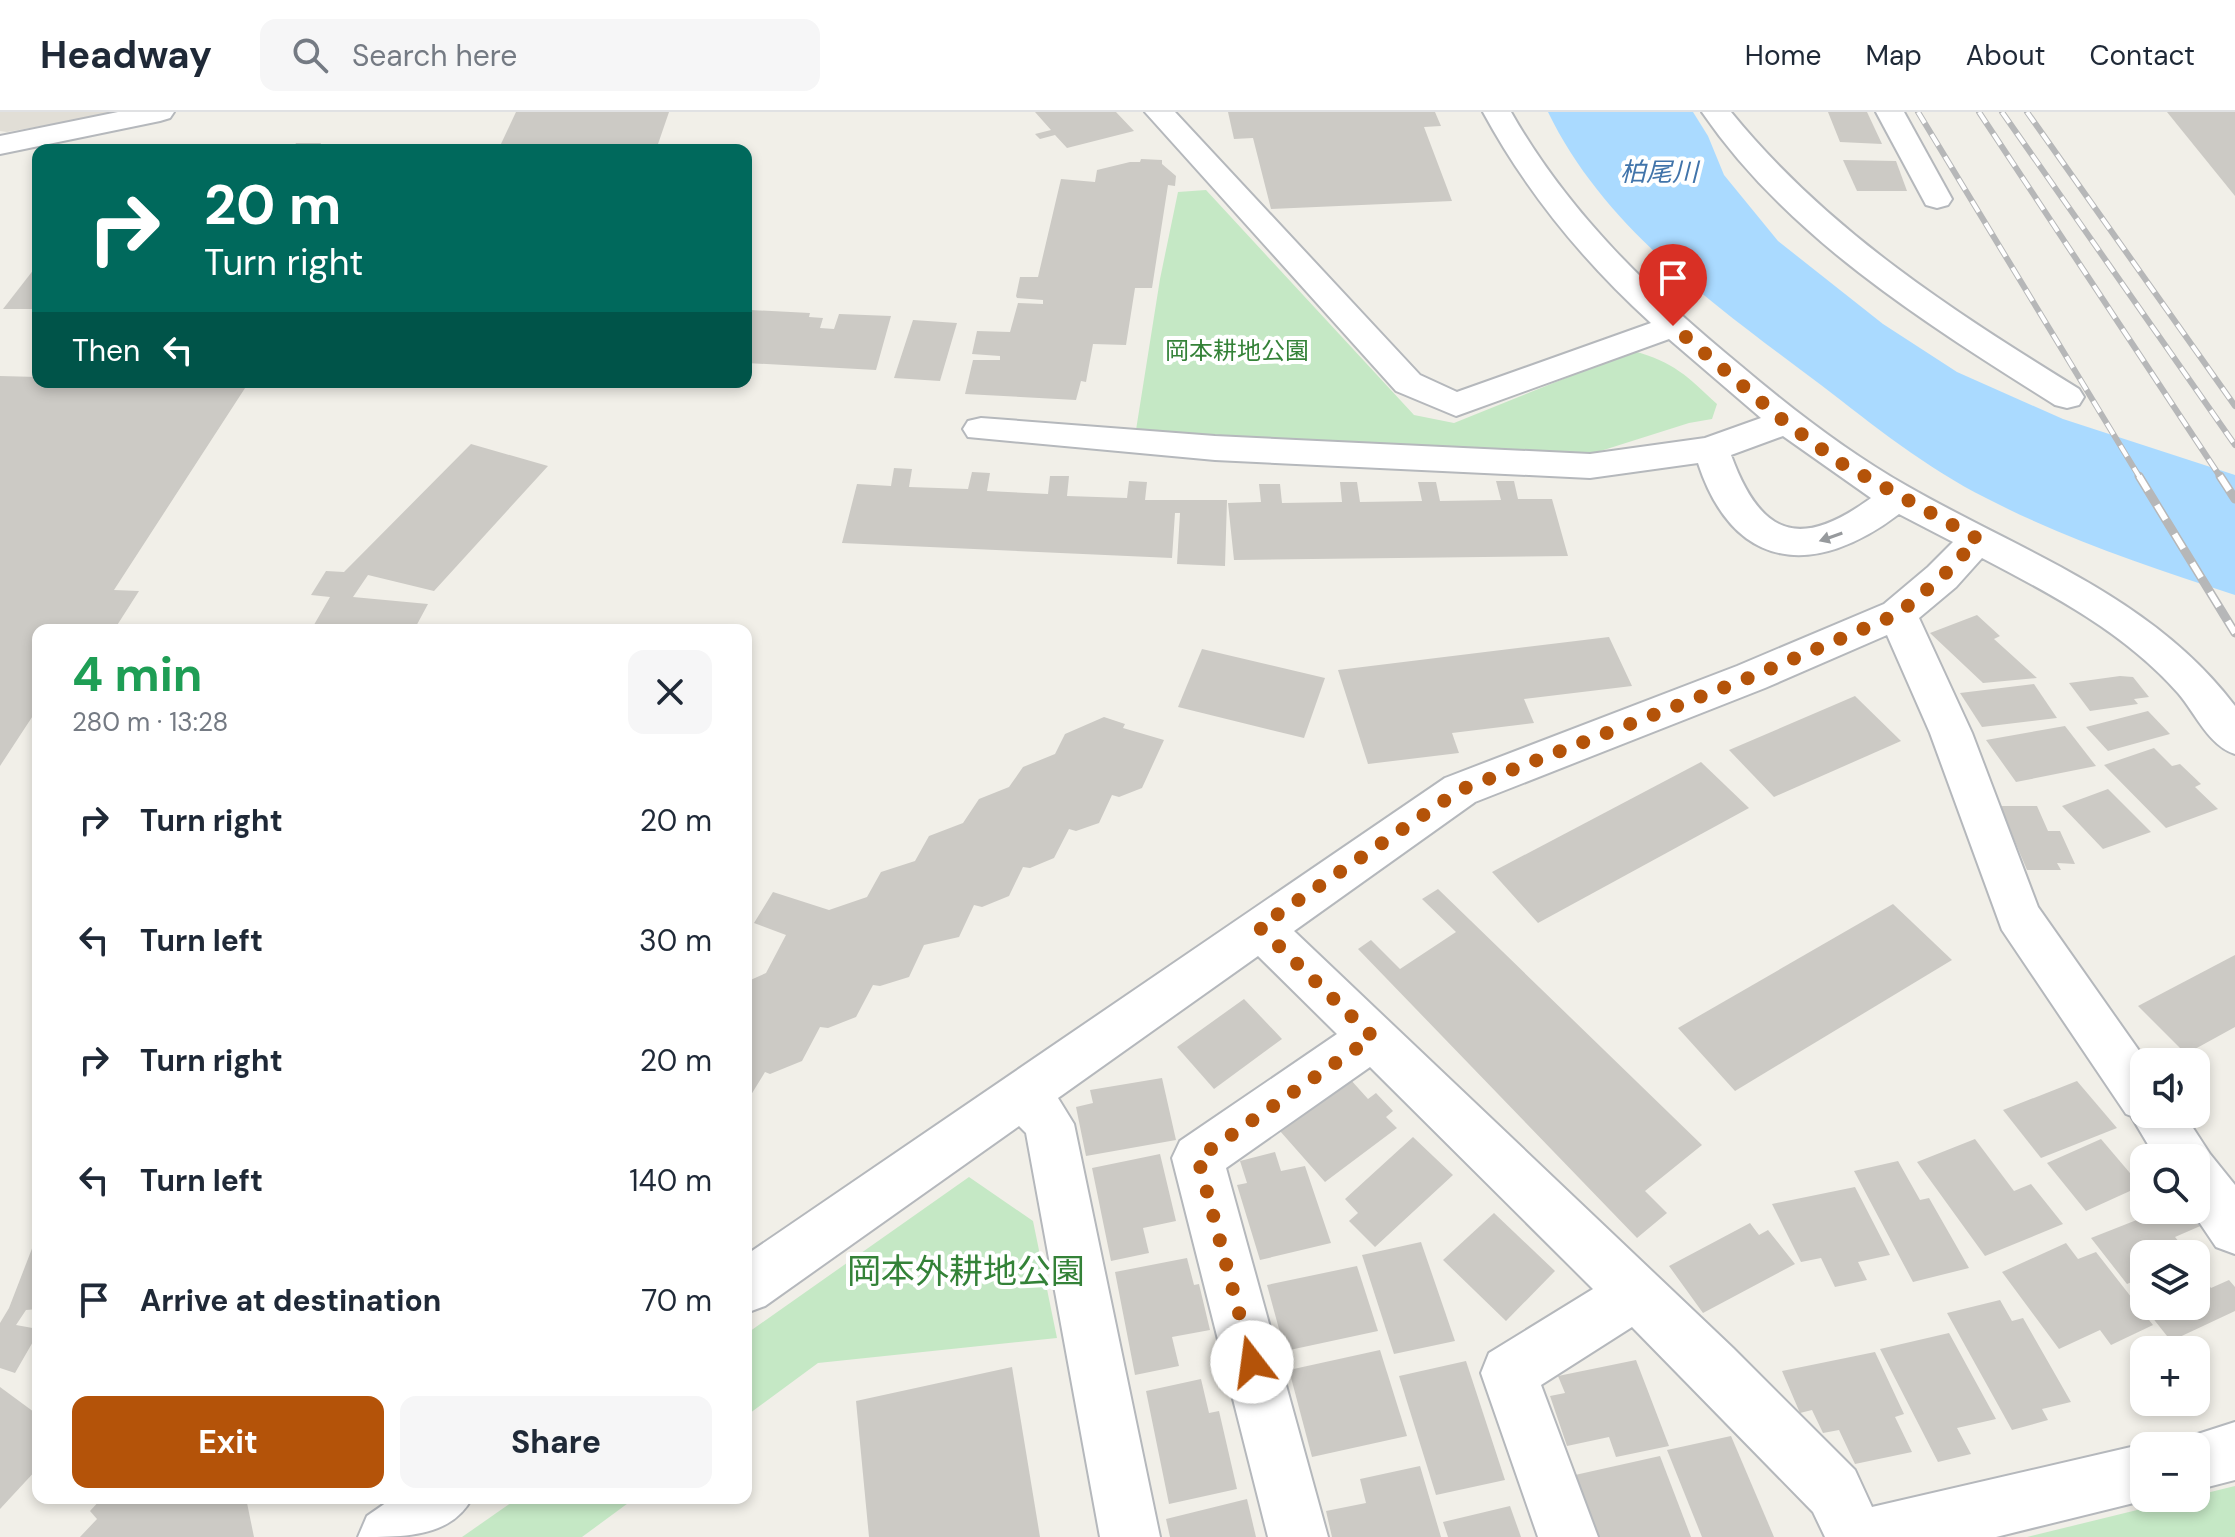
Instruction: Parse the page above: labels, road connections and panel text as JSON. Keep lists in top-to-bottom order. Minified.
{"water":["柏尾川"],"parks":["岡本耕地公園","岡本外耕地公園"],"page":{"header":"Headway","search":"Search here","nav":["Home","Map","About","Contact"],"turn":["20 m","Turn right"],"then":"Then","heading":["4 min","280 m · 13:28"],"list":[{"name":"Turn right","value":"20 m"},{"name":"Turn left","value":"30 m"},{"name":"Turn right","value":"20 m"},{"name":"Turn left","value":"140 m"},{"name":"Arrive at destination","value":"70 m"}],"map_buttons":["+","−"],"buttons":["Exit","Share"]}}
